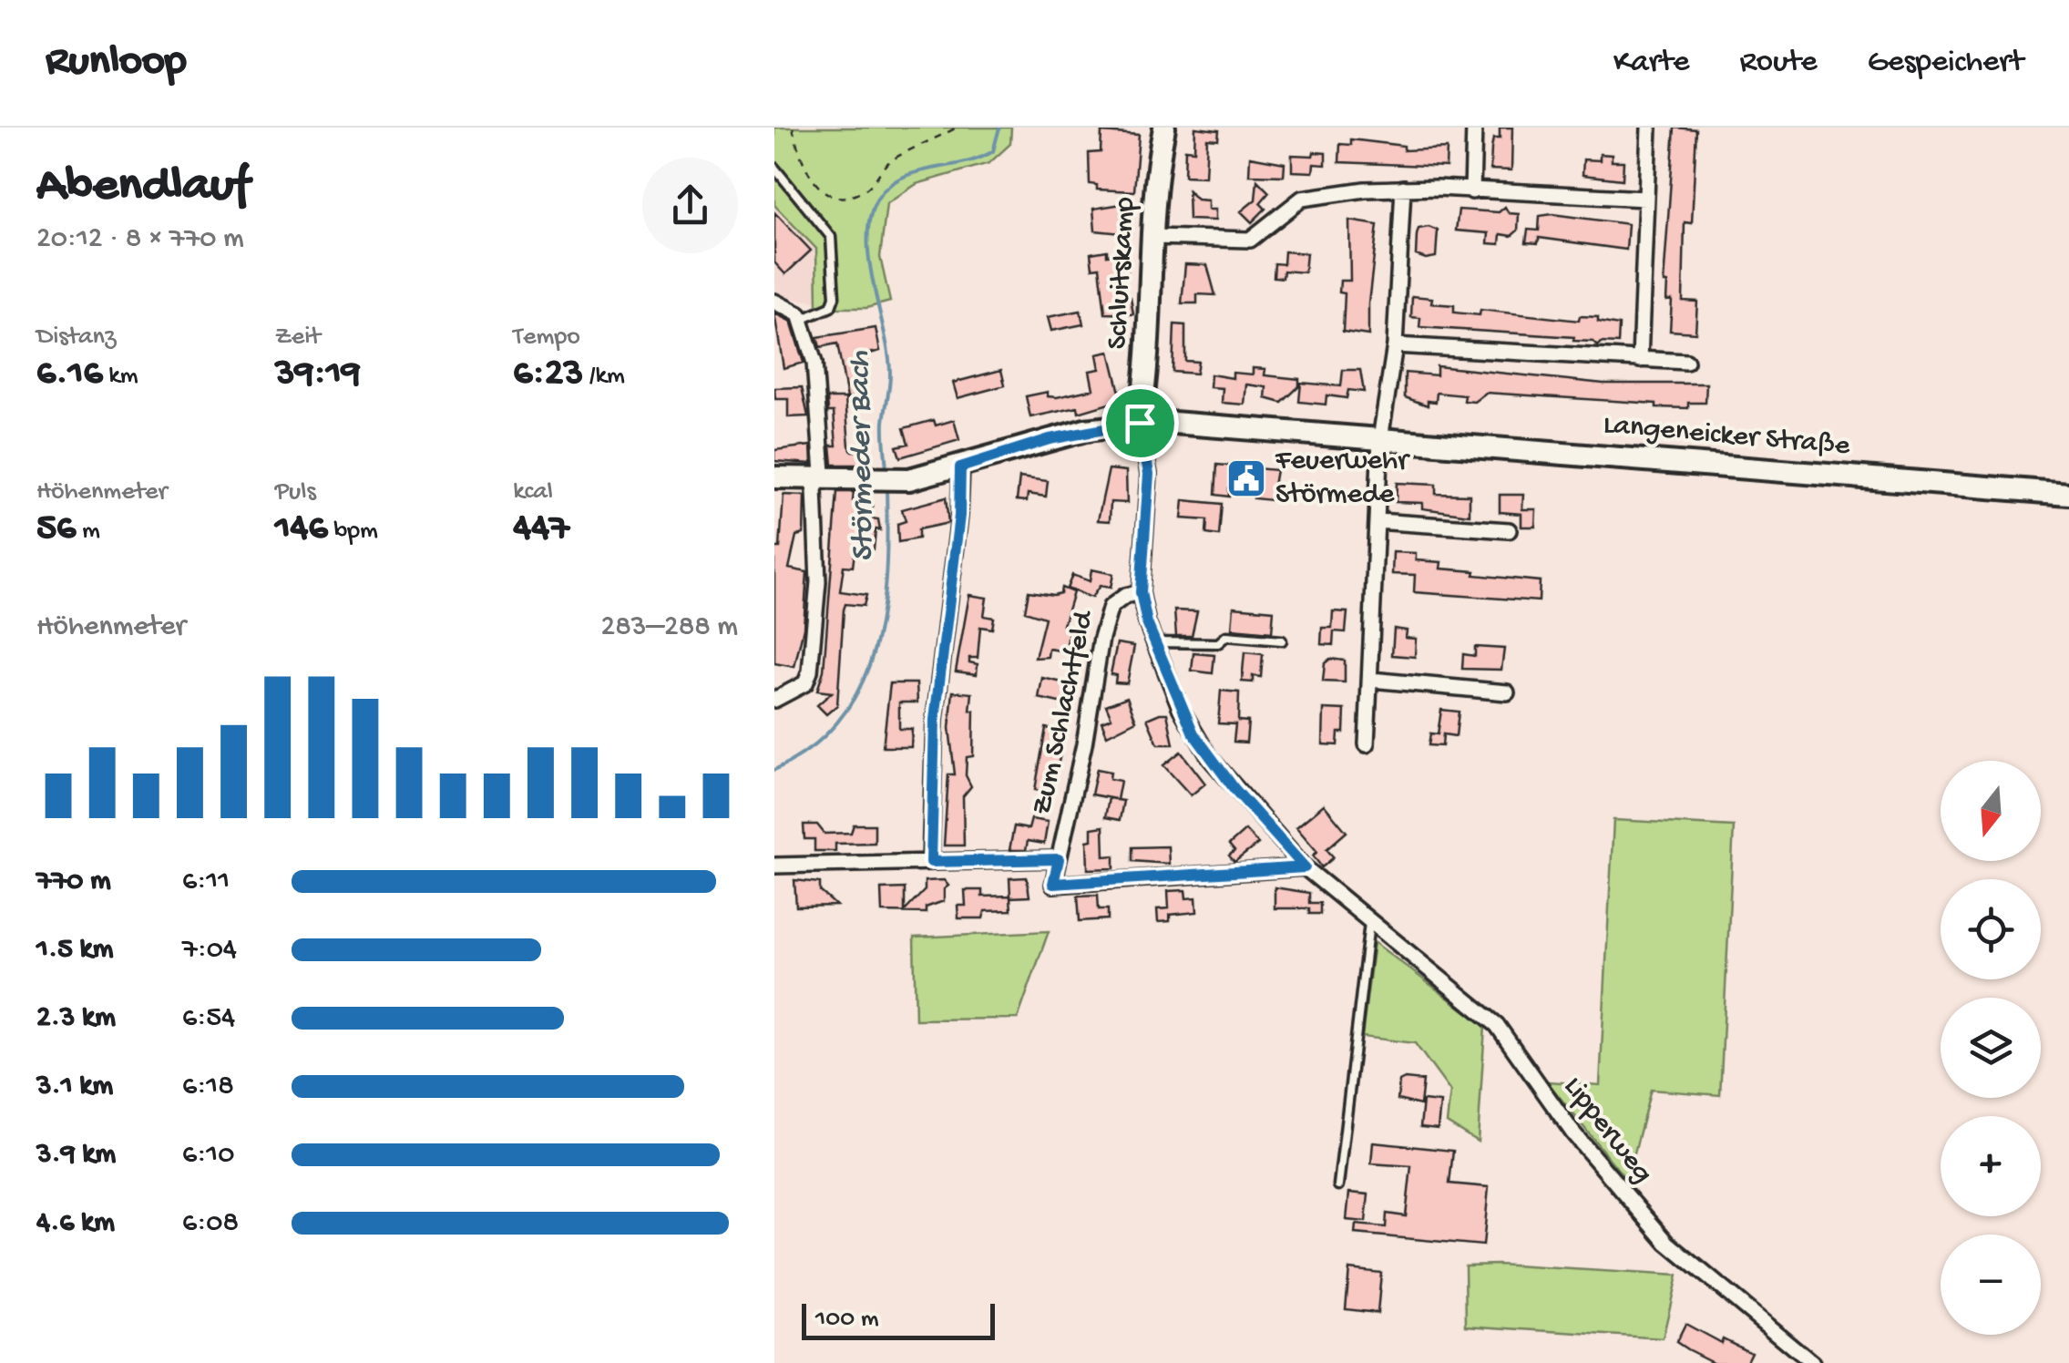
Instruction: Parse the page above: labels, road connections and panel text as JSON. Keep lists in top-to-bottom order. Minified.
{"streets":{"main road":["Schluitskamp","Langeneicker Straße"],"street":["Zum Schlachtfeld","Lipperweg"]},"crossings":[["Schluitskamp","Langeneicker Straße"],["Schluitskamp","Lipperweg"],["Langeneicker Straße","Lipperweg"],["Zum Schlachtfeld","Lipperweg"]],"water":["Störmeder Bach"],"places":{"public building":["Feuerwehr Störmede"]},"scale_bar":"100 m","north":"bottom","page":{"header":"Runloop","nav":["Karte","Route","Gespeichert"],"heading":["Abendlauf","20:12 · 8 × 770 m"],"stats":[["Distanz","6.16 km"],["Zeit","39:19"],["Tempo","6:23 /km"],["Höhenmeter","56 m"],["Puls","146 bpm"],["kcal","447"]],"chart":["Höhenmeter","283–288 m"],"map_buttons":["+","−"],"list":[{"name":"770 m","note":"6:11"},{"name":"1.5 km","note":"7:04"},{"name":"2.3 km","note":"6:54"},{"name":"3.1 km","note":"6:18"},{"name":"3.9 km","note":"6:10"},{"name":"4.6 km","note":"6:08"}],"scale":"100 m"}}
